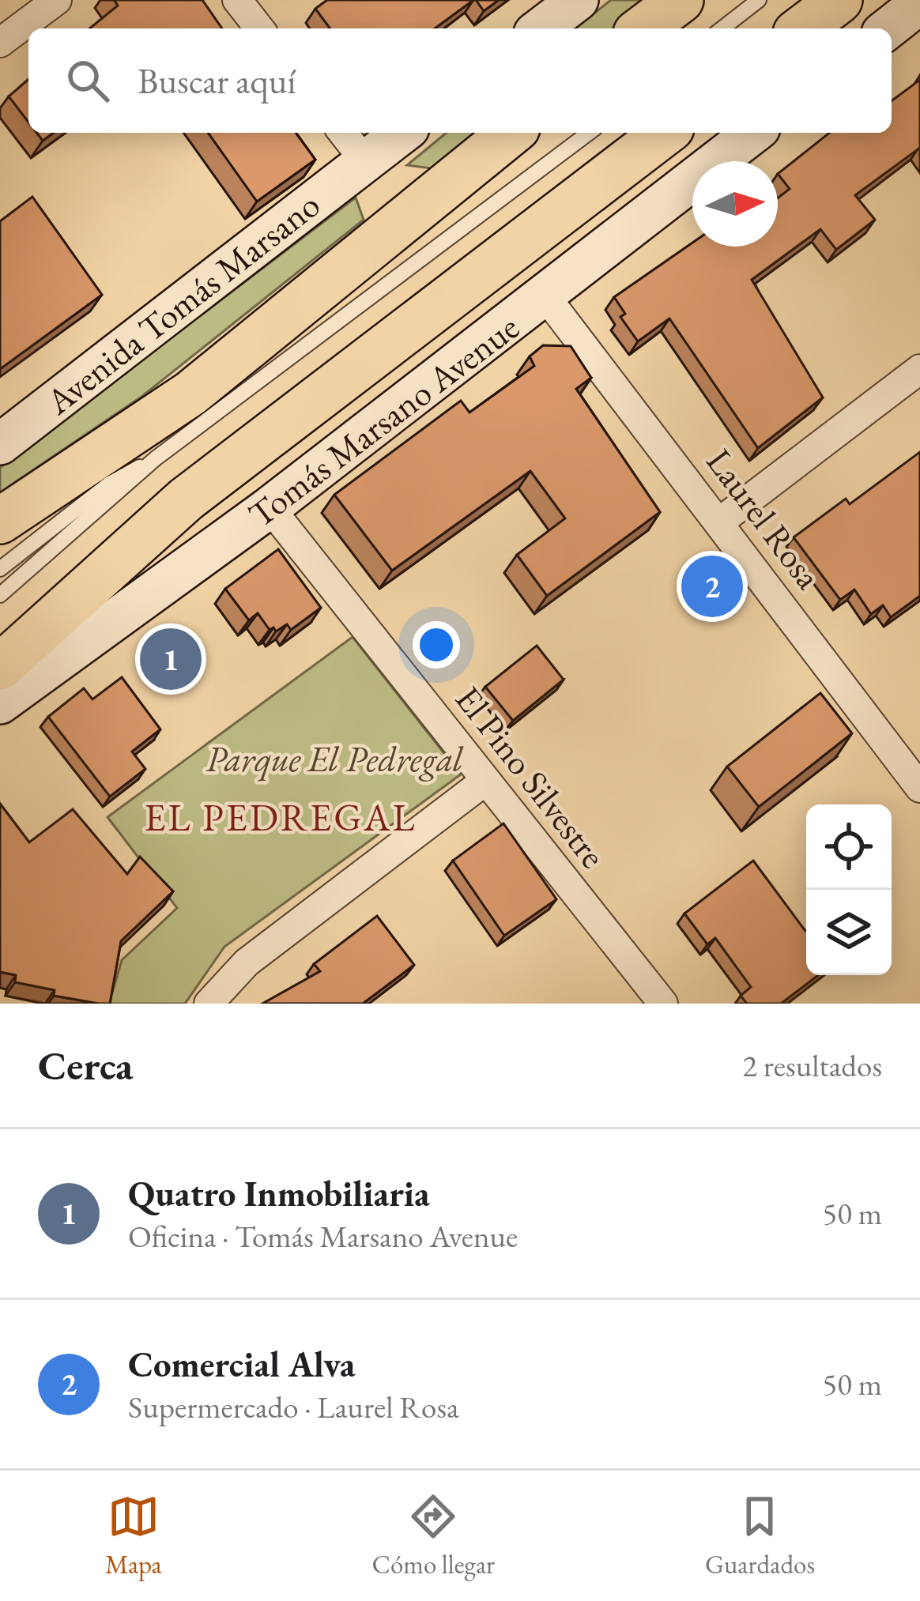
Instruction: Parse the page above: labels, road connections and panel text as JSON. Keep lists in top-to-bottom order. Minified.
{"streets":{"main road":["Tomás Marsano Avenue"],"street":["Avenida Tomás Marsano","Laurel Rosa","El Pino Silvestre"]},"crossings":[["Tomás Marsano Avenue","Laurel Rosa"],["Tomás Marsano Avenue","El Pino Silvestre"]],"districts":["EL PEDREGAL"],"parks":["Parque El Pedregal"],"north":"right","page":{"search":"Buscar aquí","pins":["2","1"],"heading":["Cerca","2 resultados"],"list":[{"mark":"1","name":"Quatro Inmobiliaria","note":"Oficina · Tomás Marsano Avenue","value":"50 m"},{"mark":"2","name":"Comercial Alva","note":"Supermercado · Laurel Rosa","value":"50 m"}],"nav":["Mapa","Cómo llegar","Guardados"]}}
